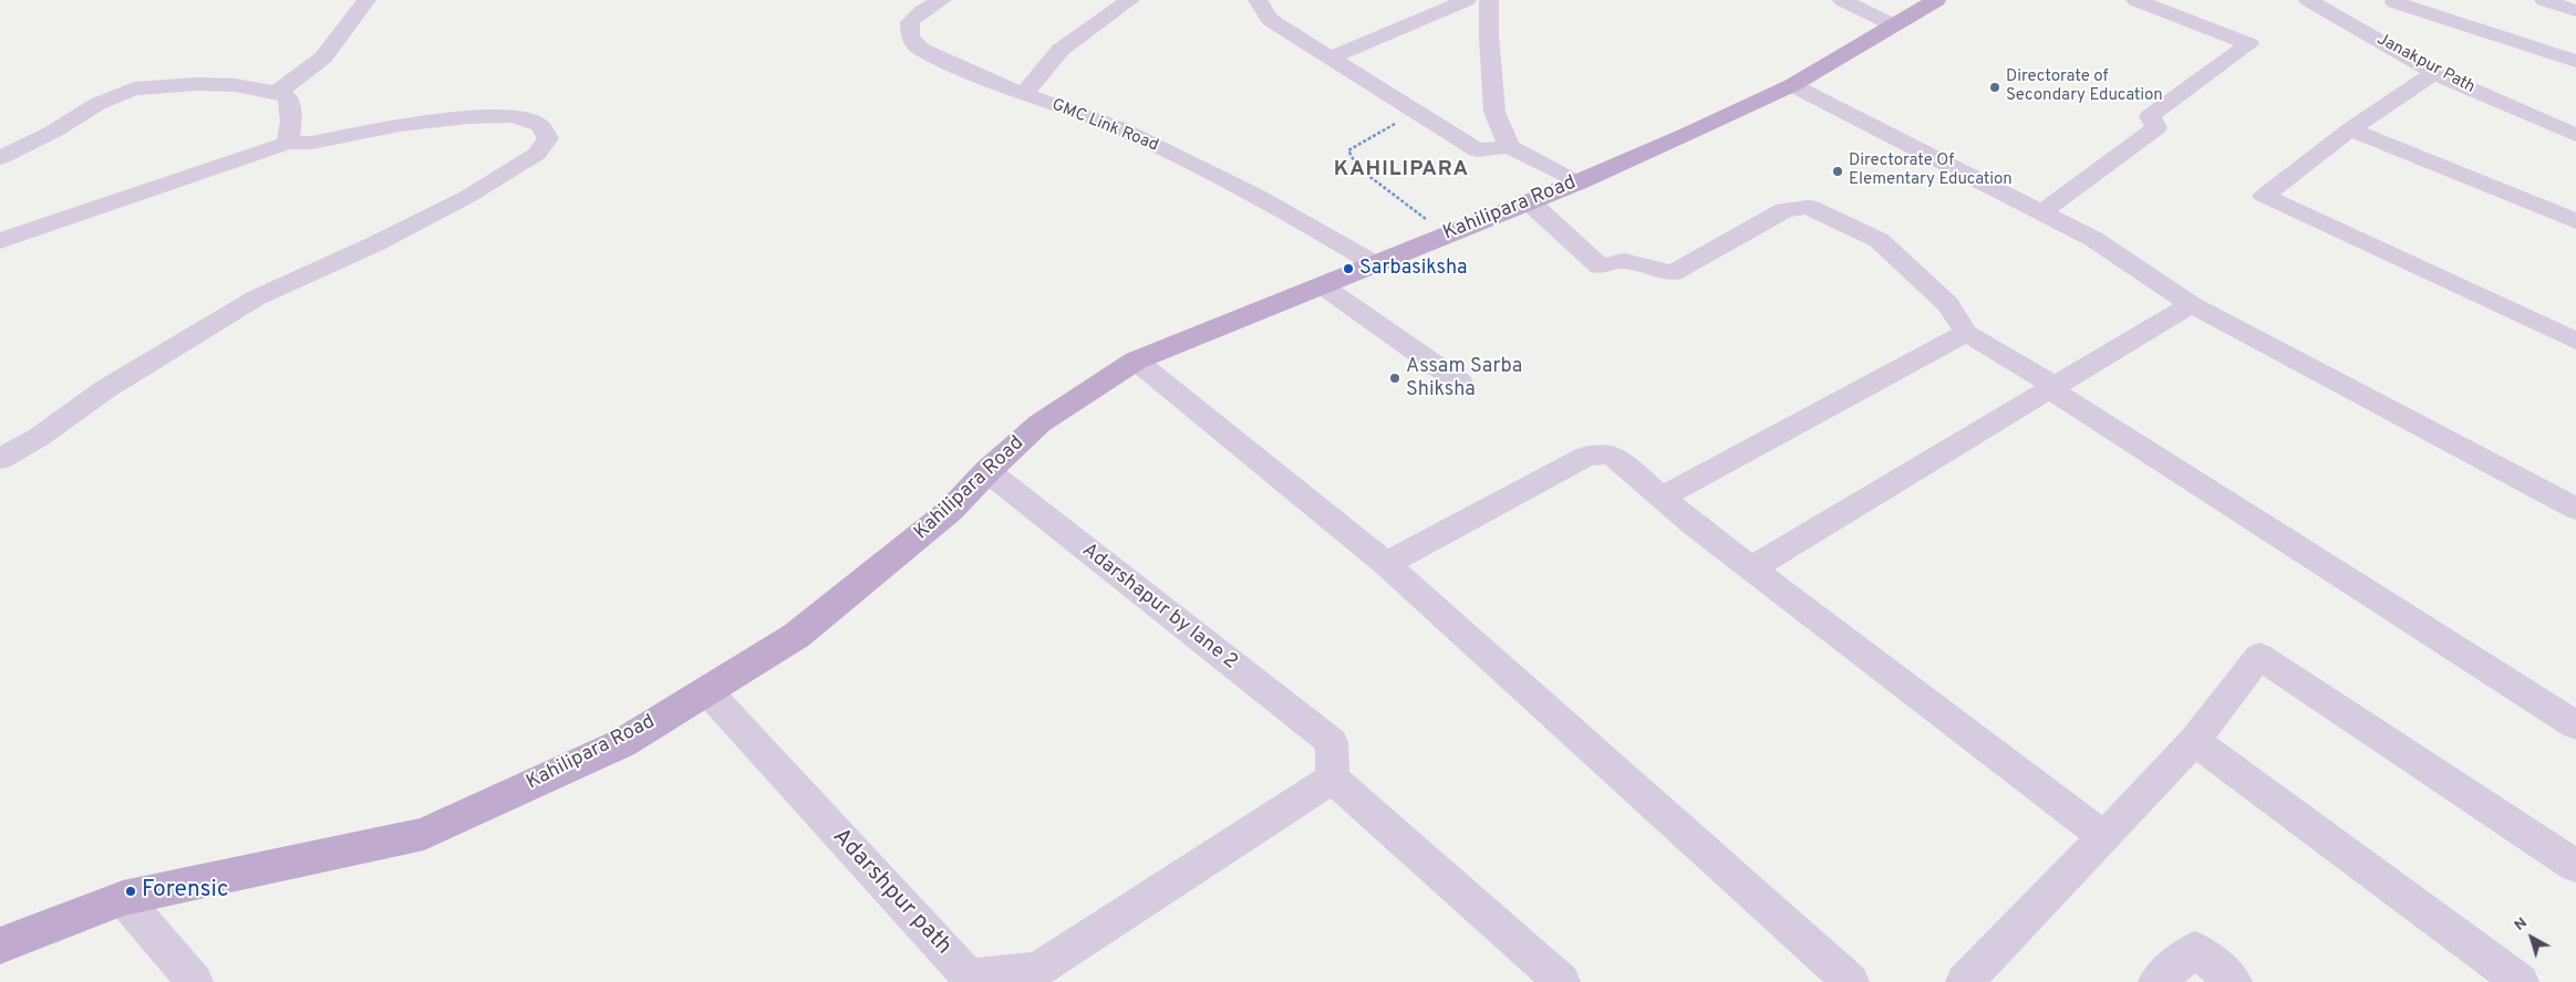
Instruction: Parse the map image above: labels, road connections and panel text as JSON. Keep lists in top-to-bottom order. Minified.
{"streets":{"main road":["Kahilipara Road"],"street":["Janakpur Path","GMC Link Road","Adarshapur by lane 2","Adarshpur path"]},"crossings":[["GMC Link Road","Kahilipara Road"],["Kahilipara Road","Adarshapur by lane 2"],["Kahilipara Road","Adarshpur path"],["Adarshapur by lane 2","Adarshpur path"]],"districts":["KAHILIPARA"],"places":["Directorate of Secondary Education","Directorate Of Elementary Education","Sarbasiksha","Assam Sarba Shiksha","Forensic"],"north":"top left"}
